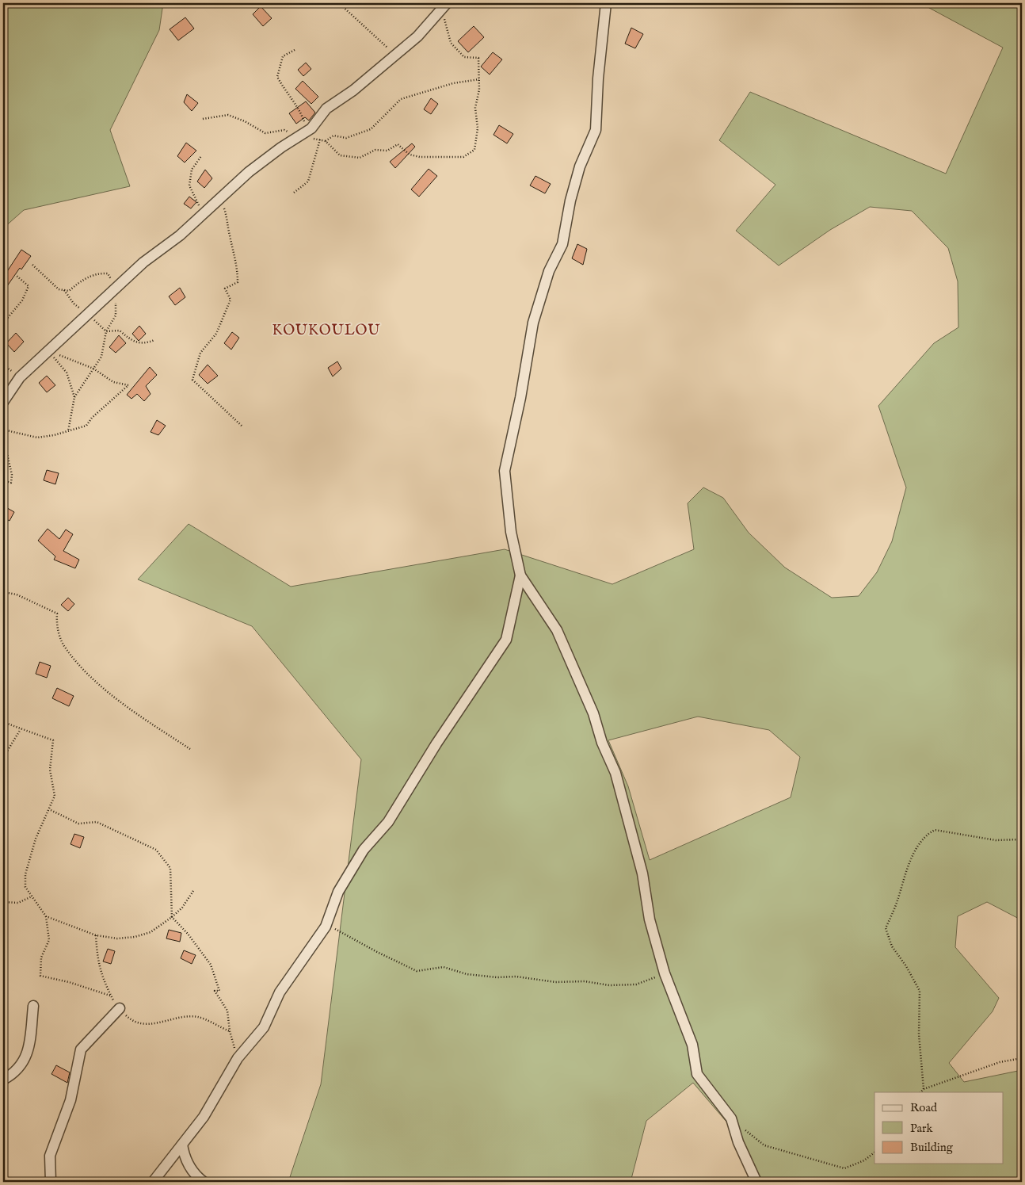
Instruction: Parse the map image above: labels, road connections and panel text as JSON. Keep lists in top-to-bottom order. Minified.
{"districts":["KOUKOULOU"],"legend":["Road","Park","Building"]}
